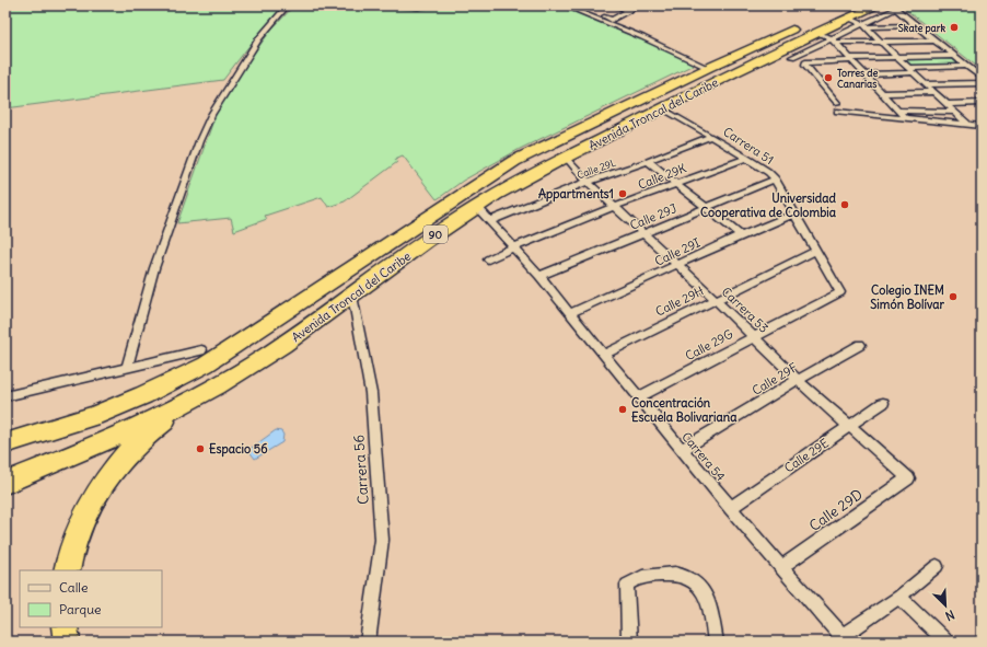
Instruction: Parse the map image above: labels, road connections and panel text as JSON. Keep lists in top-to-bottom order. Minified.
{"streets":{"highway":["Avenida Troncal del Caribe","90"],"street":["Carrera 51","Calle 29L","Calle 29K","Calle 29J","Calle 29I","Calle 29H","Carrera 53","Calle 29G","Calle 29F","Calle 29E","Carrera 54","Carrera 56","Calle 29D"]},"crossings":[["Avenida Troncal del Caribe","Carrera 51"],["Avenida Troncal del Caribe","Carrera 53"],["Avenida Troncal del Caribe","Carrera 54"],["Avenida Troncal del Caribe","Carrera 56"],["Carrera 51","Calle 29L"],["Carrera 51","Calle 29K"],["Carrera 51","Calle 29J"],["Carrera 51","Calle 29I"],["Carrera 51","Calle 29H"],["Carrera 51","Calle 29G"],["Calle 29L","Carrera 53"],["Calle 29L","Carrera 54"],["Calle 29K","Carrera 53"],["Calle 29K","Carrera 54"],["Calle 29J","Carrera 53"],["Calle 29J","Carrera 54"],["Calle 29I","Carrera 53"],["Calle 29I","Carrera 54"],["Calle 29H","Carrera 53"],["Calle 29H","Carrera 54"],["Carrera 53","Calle 29G"],["Carrera 53","Calle 29F"],["Carrera 53","Calle 29E"],["Carrera 53","Calle 29D"],["Calle 29G","Carrera 54"],["Calle 29F","Carrera 54"],["Calle 29E","Carrera 54"],["Carrera 54","Calle 29D"]],"places":["Skate park","Torres de Canarias","Appartments1","Universidad Cooperativa de Colombia","Colegio INEM Simón Bolívar","Concentración Escuela Bolivariana","Espacio 56"],"legend":["Calle","Parque"],"north":"bottom right"}
